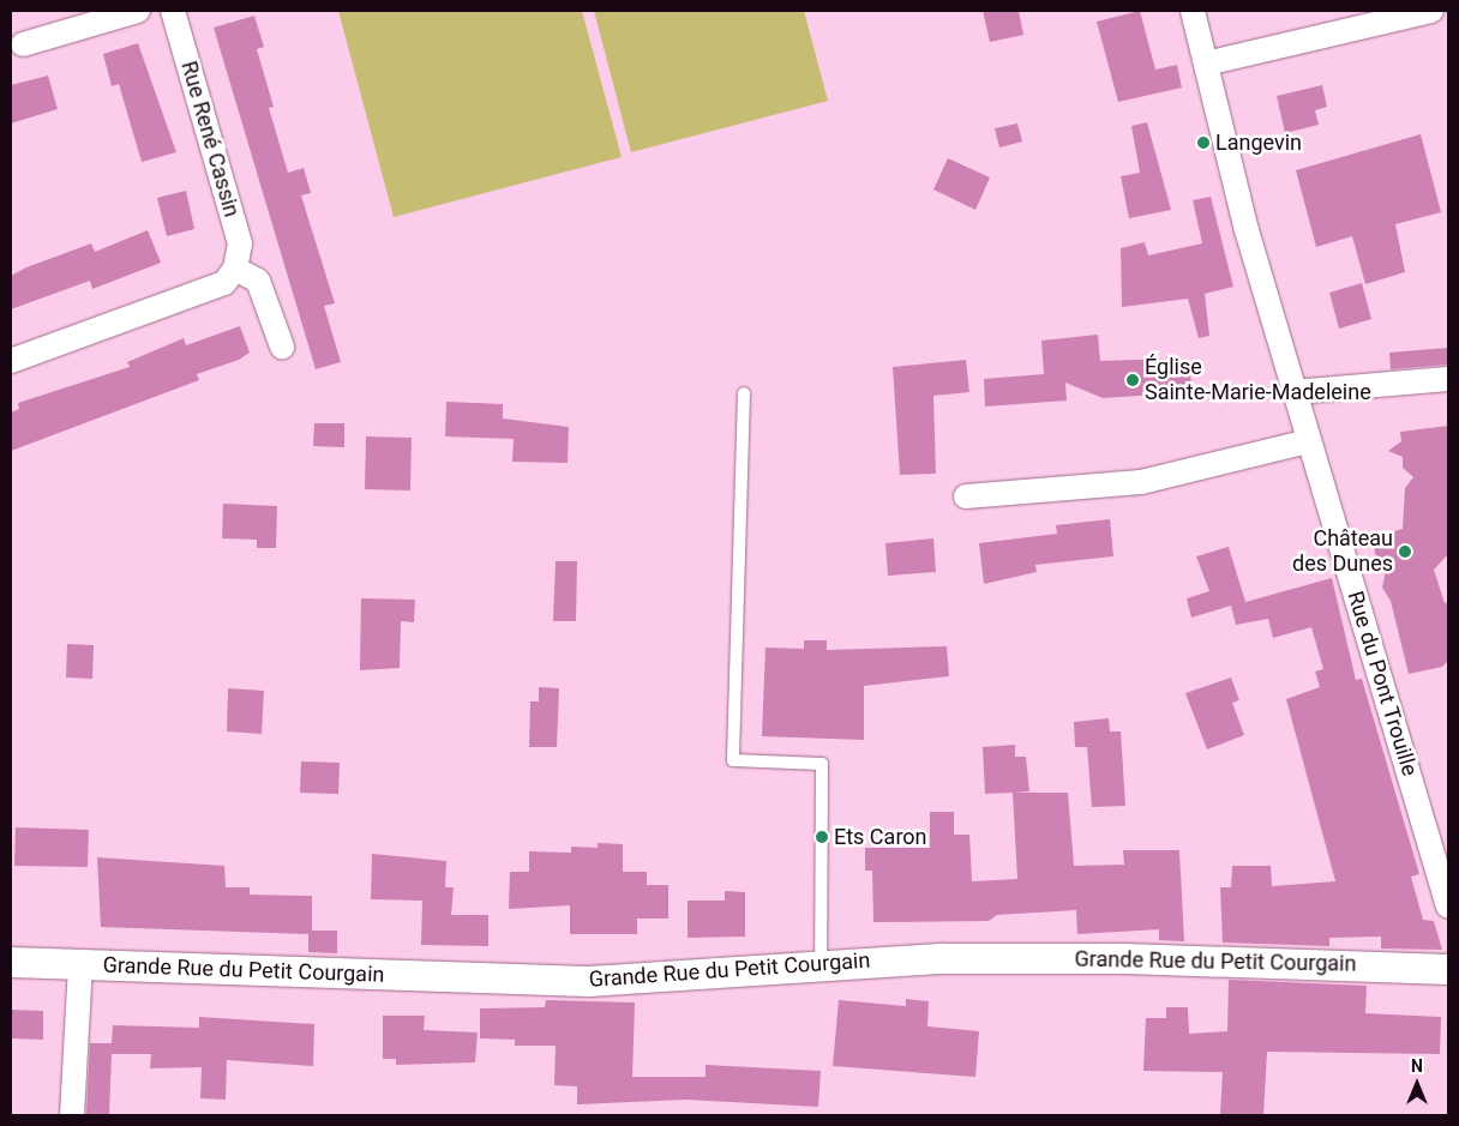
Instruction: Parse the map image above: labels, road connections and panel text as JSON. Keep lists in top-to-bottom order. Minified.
{"streets":{"street":["Rue René Cassin","Rue du Pont Trouille","Grande Rue du Petit Courgain"]},"places":["Langevin","Église Sainte-Marie-Madeleine","Château des Dunes","Ets Caron"],"north":"top"}
